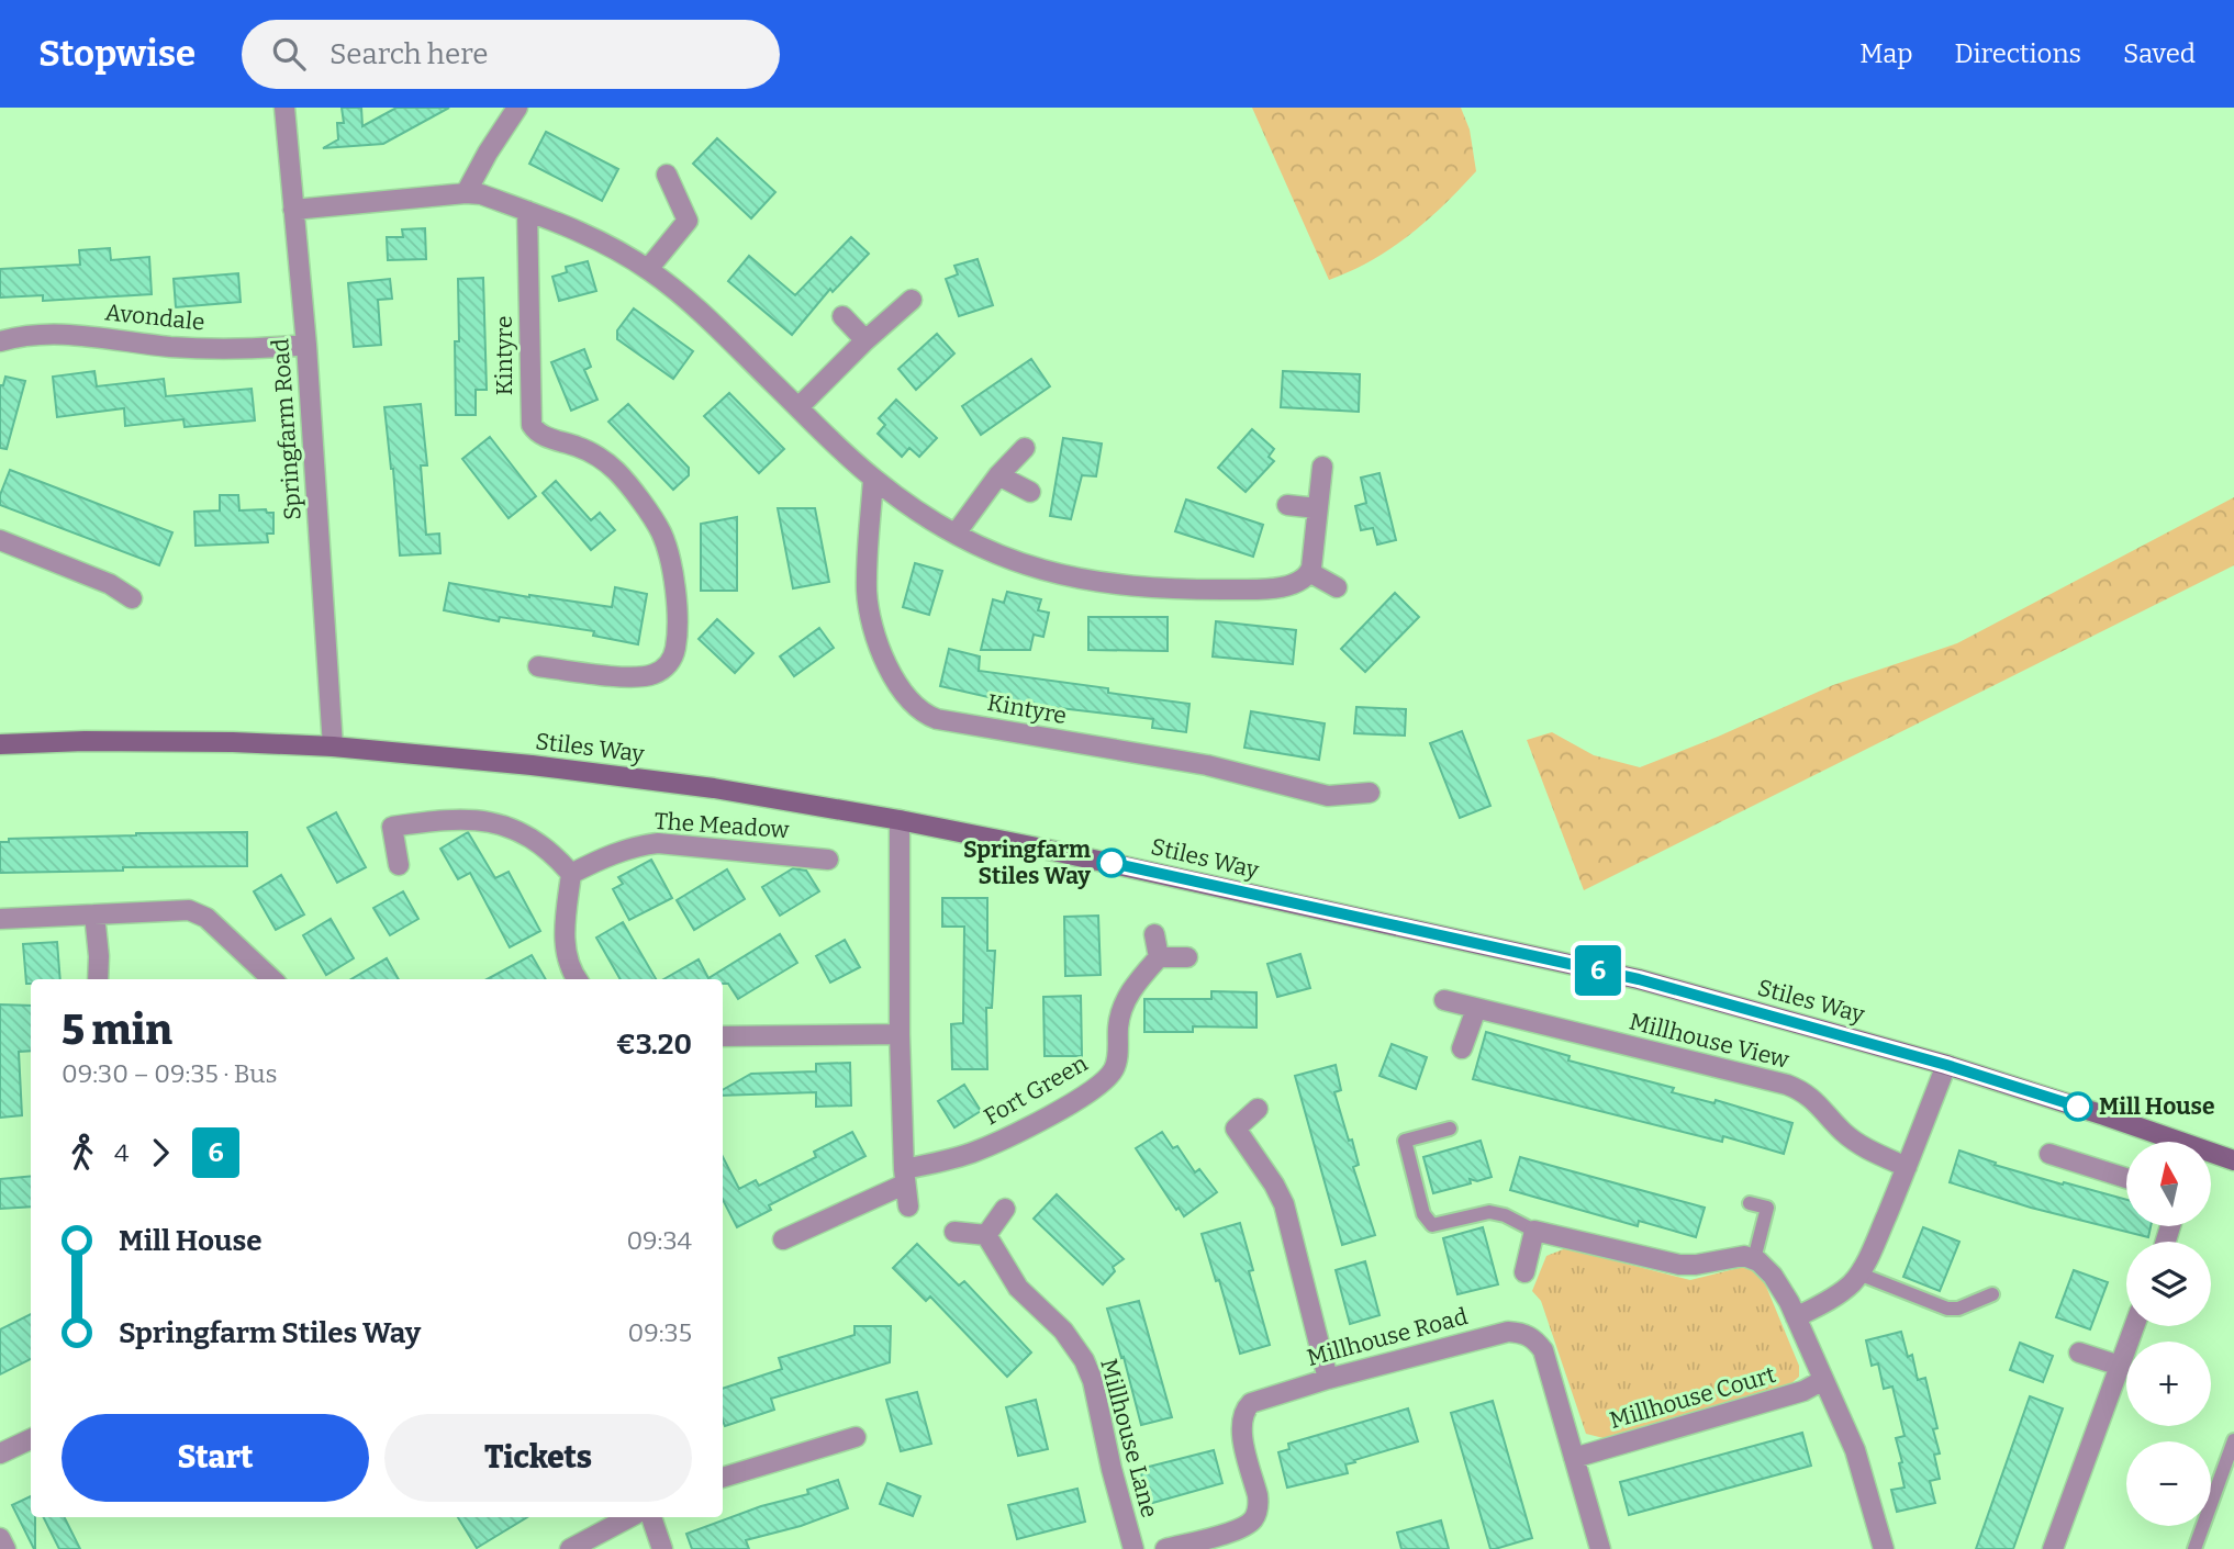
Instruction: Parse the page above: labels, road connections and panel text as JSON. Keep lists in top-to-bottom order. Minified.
{"streets":{"main road":["Stiles Way"],"street":["Avondale","Kintyre","Springfarm Road","The Meadow","Millhouse View","Fort Green","Millhouse Road","Millhouse Court","Millhouse Lane"]},"crossings":[["Avondale","Springfarm Road"],["Springfarm Road","Stiles Way"],["Millhouse Road","Millhouse Court"]],"places":["Springfarm Stiles Way","Mill House"],"lines":["bus line 6"],"north":"top","page":{"header":"Stopwise","search":"Search here","nav":["Map","Directions","Saved"],"on_map":"6","heading":["5 min","09:30 – 09:35 · Bus","€3.20"],"legs":["4","6"],"map_buttons":["+","−"],"list":[{"name":"Mill House","value":"09:34"},{"name":"Springfarm Stiles Way","value":"09:35"}],"buttons":["Start","Tickets"]}}
